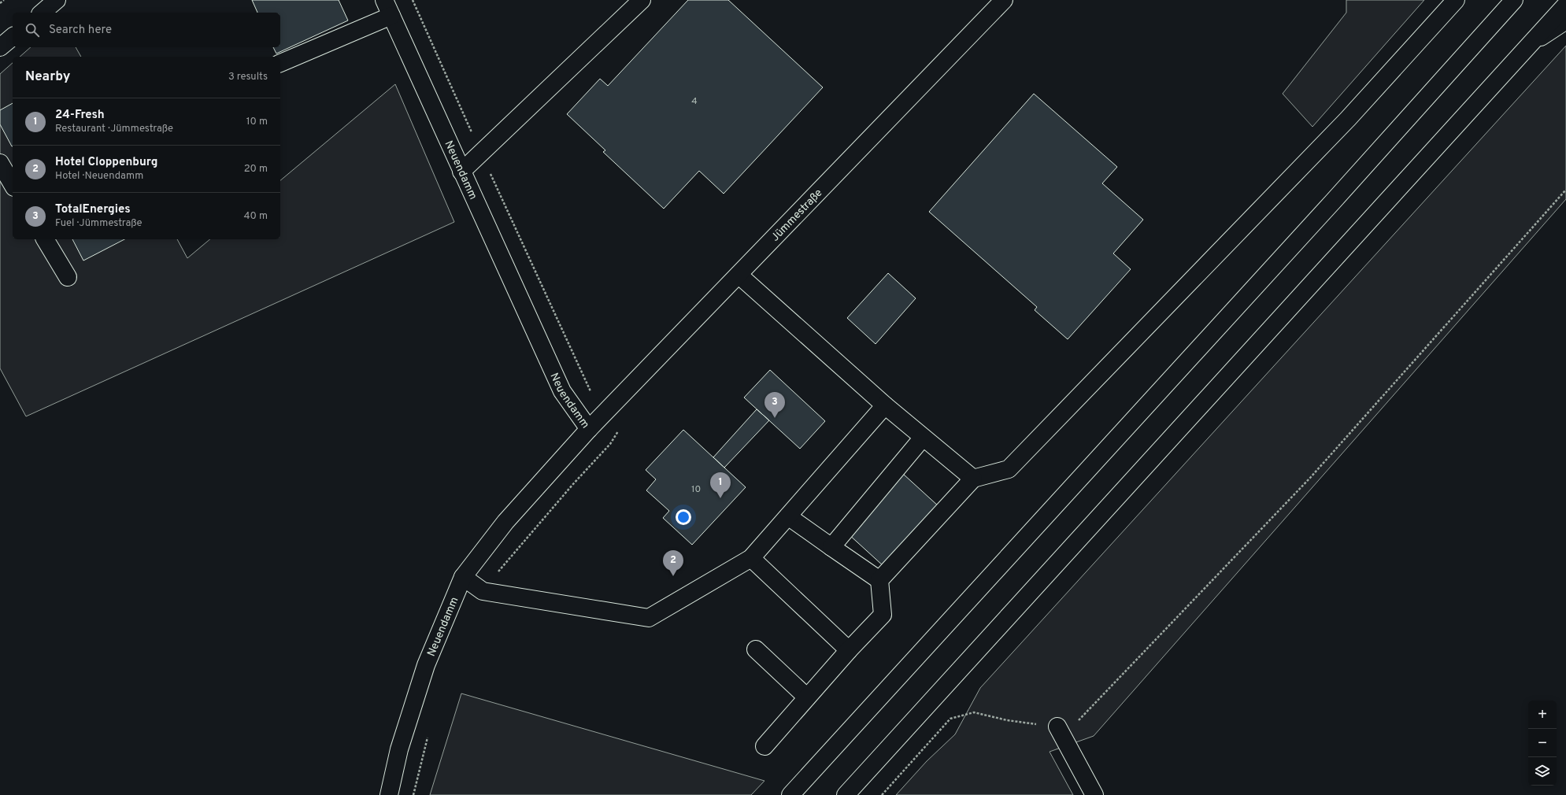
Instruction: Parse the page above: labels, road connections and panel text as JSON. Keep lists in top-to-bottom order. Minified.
{"streets":{"main road":["Neuendamm","Jümmestraße"]},"crossings":[["Neuendamm","Jümmestraße"]],"house_numbers":["4","10"],"page":{"search":"Search here","heading":["Nearby","3 results"],"list":[{"mark":"1","name":"24-Fresh","note":"Restaurant · Jümmestraße","value":"10 m"},{"mark":"2","name":"Hotel Cloppenburg","note":"Hotel · Neuendamm","value":"20 m"},{"mark":"3","name":"TotalEnergies","note":"Fuel · Jümmestraße","value":"40 m"}],"pins":["3","1","2"],"map_buttons":["+","−"]}}
